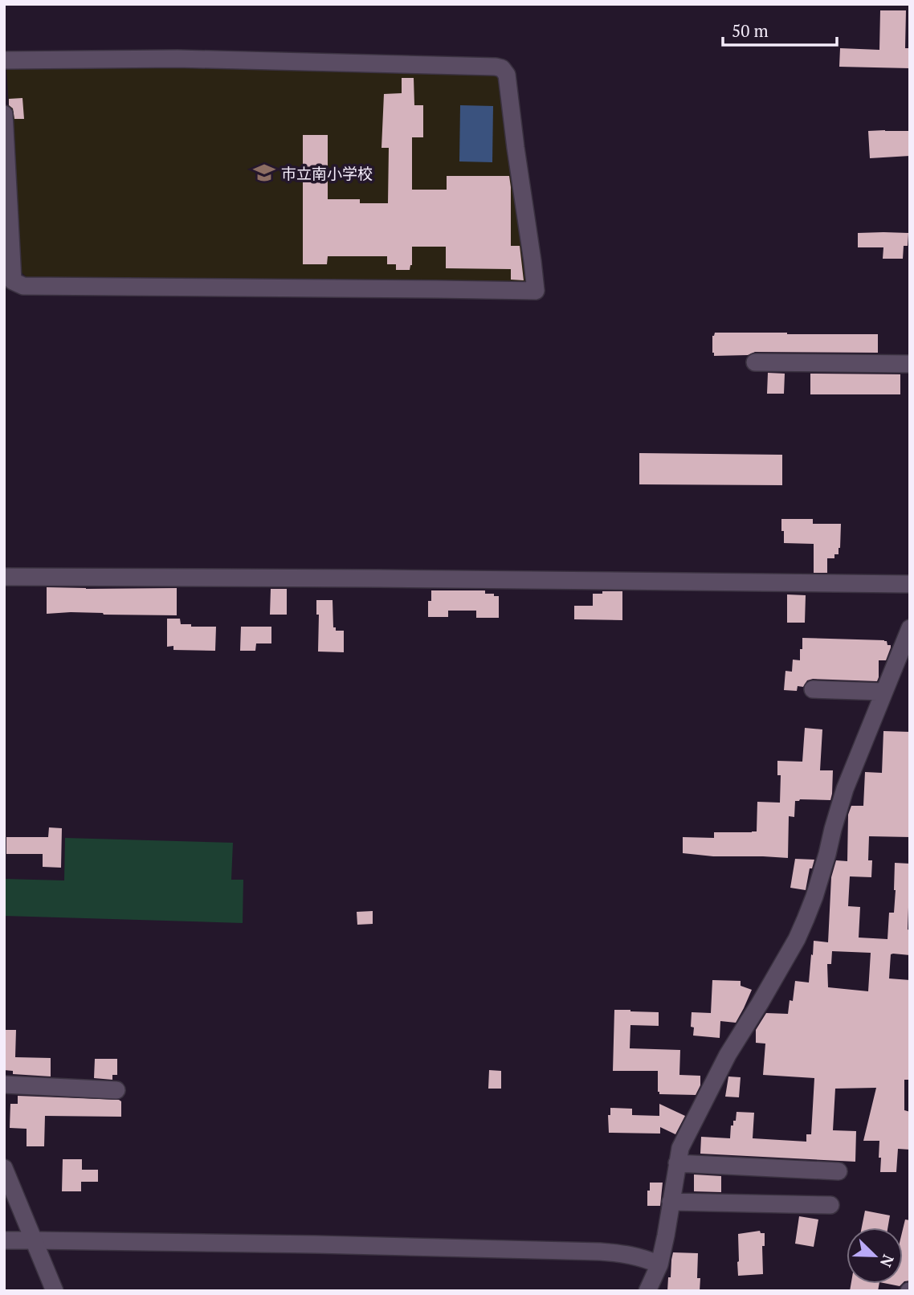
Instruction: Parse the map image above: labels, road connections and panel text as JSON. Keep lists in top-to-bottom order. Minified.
{"places":{"school or university":["市立南小学校"]},"scale_bar":"50 m","north":"bottom right"}
